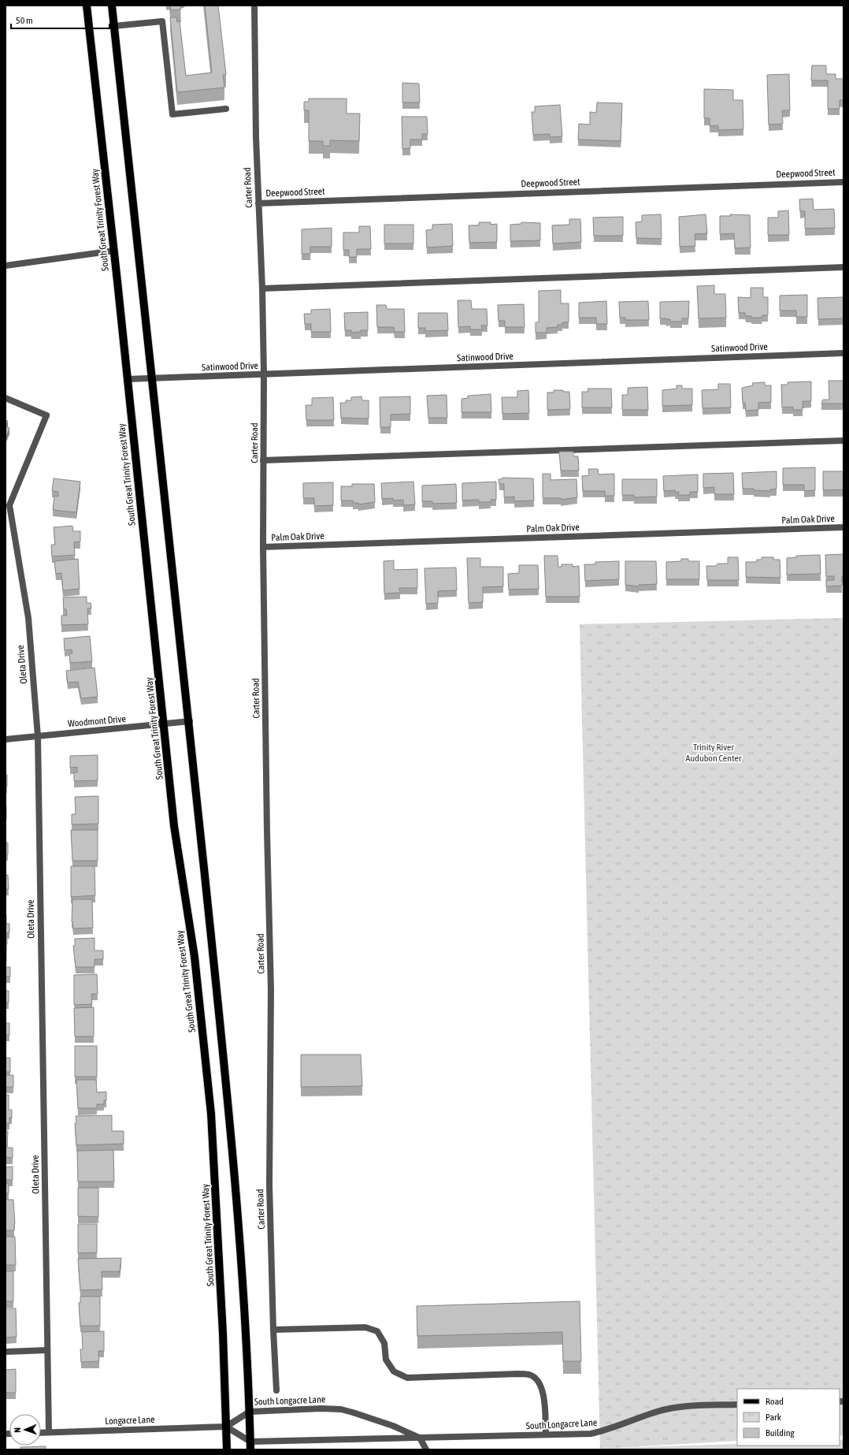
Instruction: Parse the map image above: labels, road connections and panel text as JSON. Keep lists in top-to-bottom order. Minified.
{"streets":{"main road":["South Great Trinity Forest Way"],"street":["Deepwood Street","Carter Road","Satinwood Drive","Palm Oak Drive","Oleta Drive","Woodmont Drive","South Longacre Lane","Longacre Lane"]},"crossings":[["Deepwood Street","Carter Road"],["Carter Road","Satinwood Drive"],["Carter Road","Palm Oak Drive"],["South Great Trinity Forest Way","Satinwood Drive"],["South Great Trinity Forest Way","Woodmont Drive"],["South Great Trinity Forest Way","South Longacre Lane"],["South Great Trinity Forest Way","Longacre Lane"],["Oleta Drive","Woodmont Drive"],["Oleta Drive","Longacre Lane"],["South Longacre Lane","Longacre Lane"]],"parks":["Trinity River Audubon Center"],"legend":["Road","Park","Building"],"scale_bar":"50 m","north":"left"}
